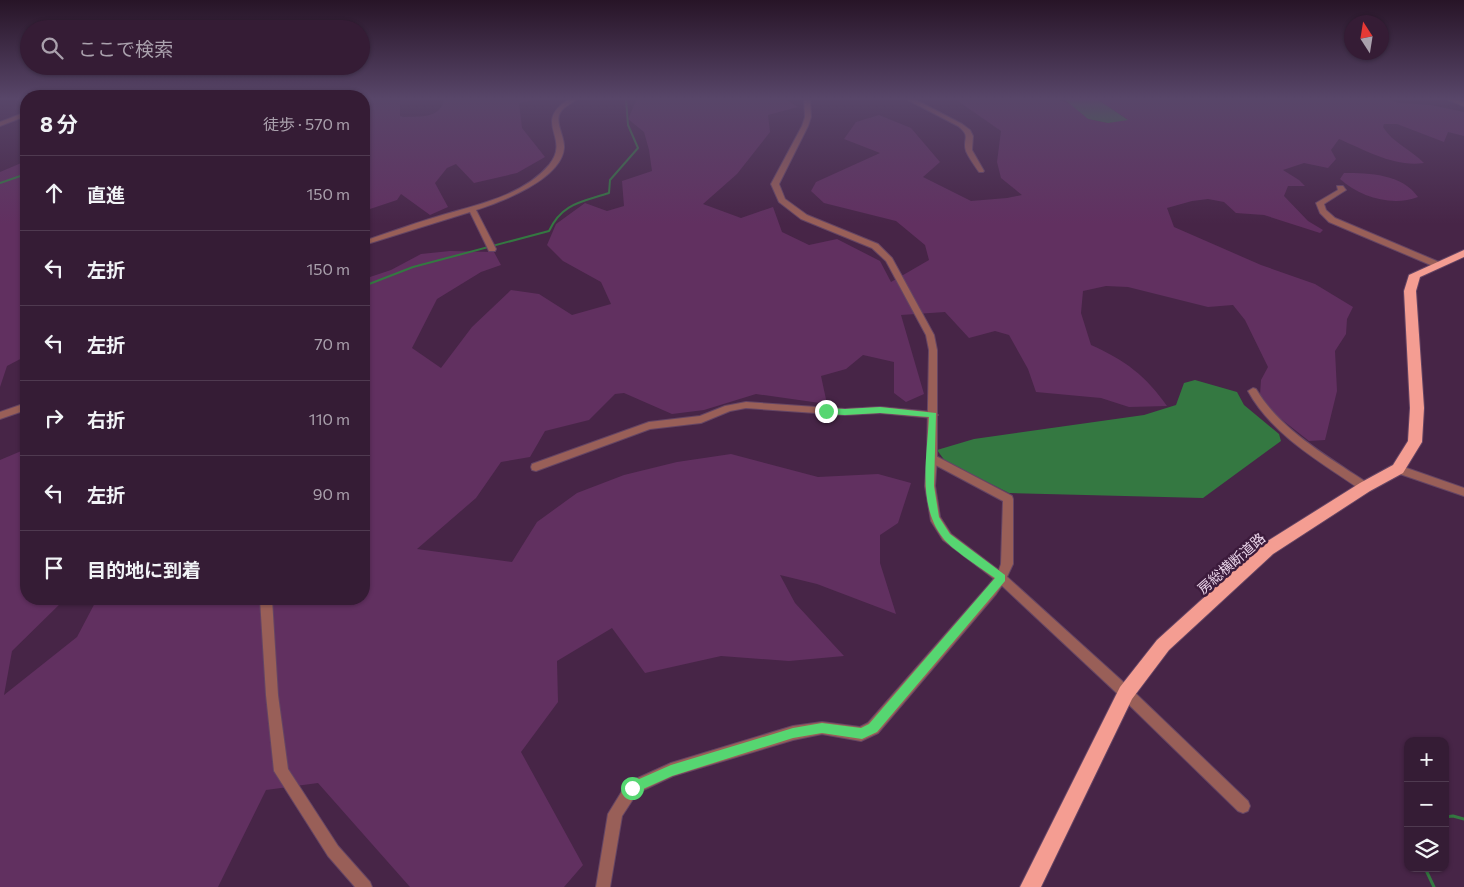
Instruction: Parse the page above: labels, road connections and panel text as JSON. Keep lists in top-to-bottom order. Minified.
{"streets":{"highway":["房総横断道路"]},"north":"top","page":{"search":"ここで検索","heading":["8 分","徒歩 · 570 m"],"list":[["直進","150 m"],["左折","150 m"],["左折","70 m"],["右折","110 m"],["左折","90 m"],"目的地に到着"],"map_buttons":["+","−"]}}
